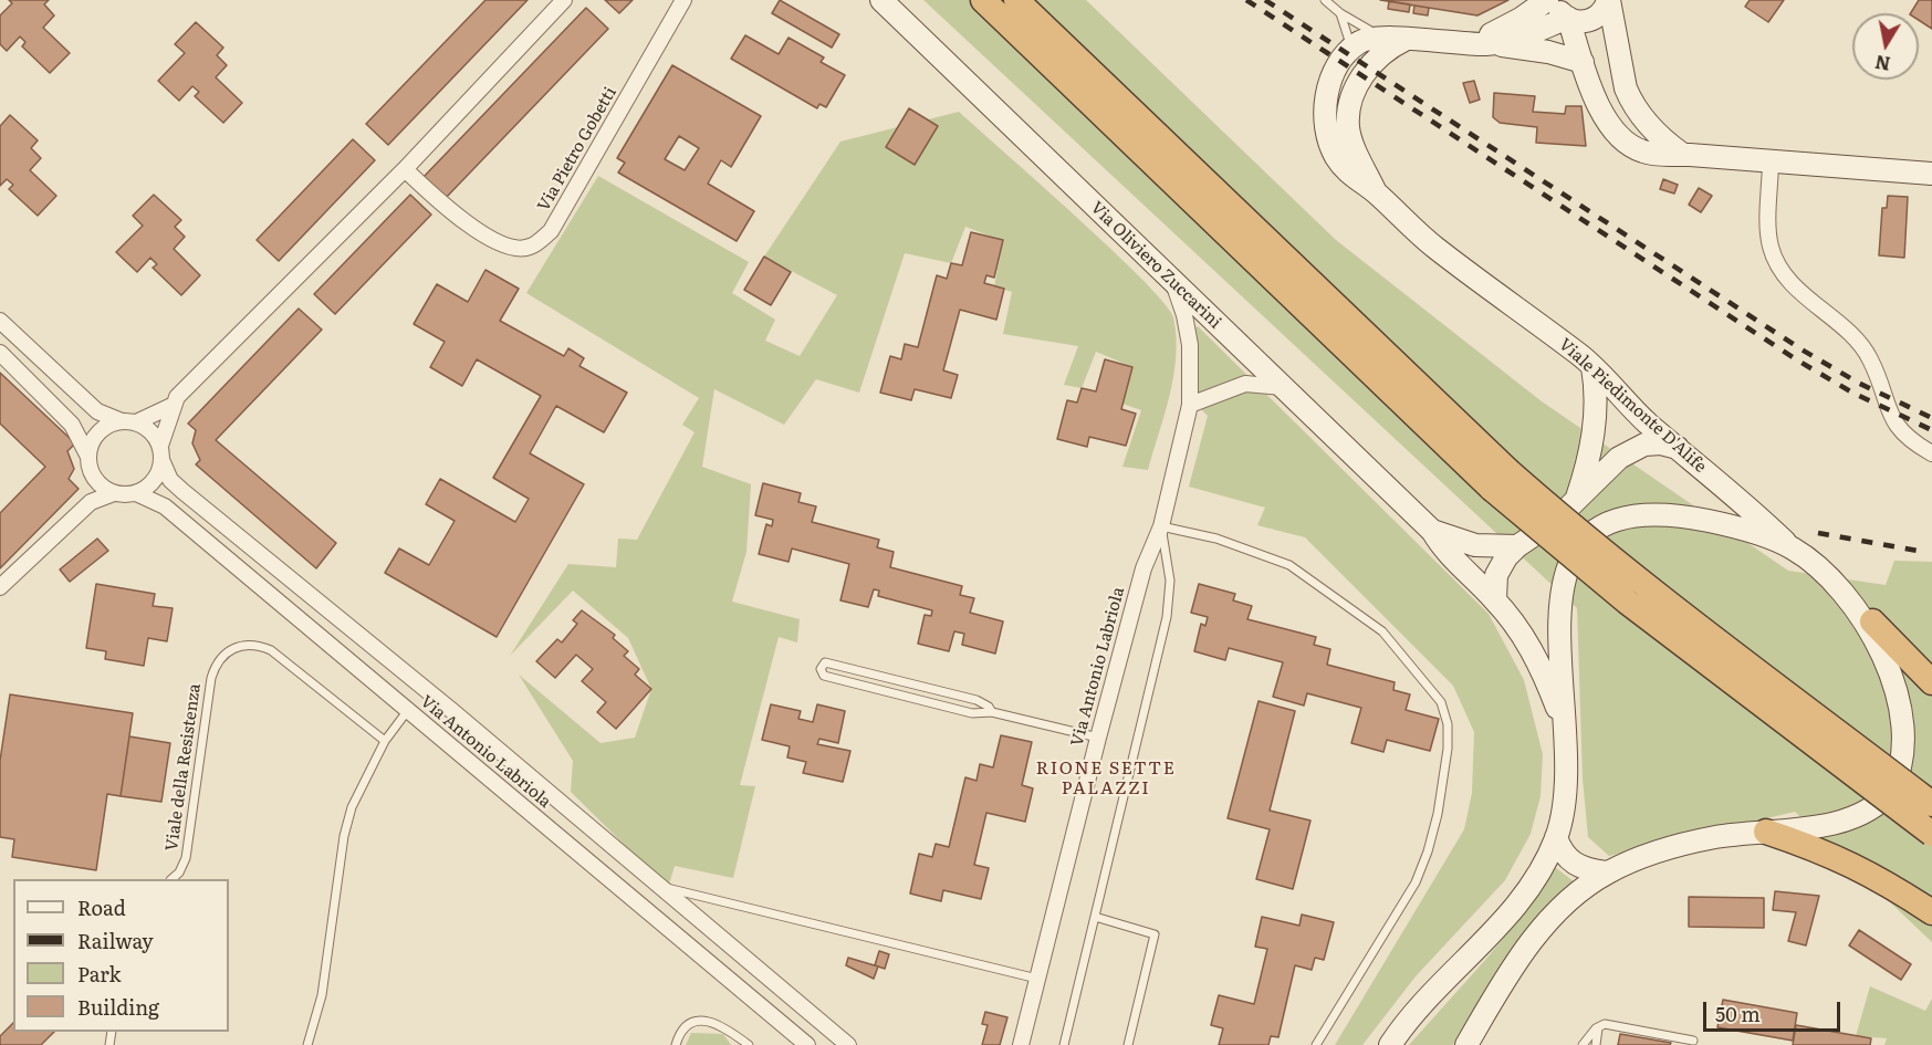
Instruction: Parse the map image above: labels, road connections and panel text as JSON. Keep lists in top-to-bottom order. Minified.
{"streets":{"main road":["Via Oliviero Zuccarini","Viale Piedimonte D'Alife"],"street":["Via Pietro Gobetti","Via Antonio Labriola"],"lane":["Viale della Resistenza"]},"crossings":[["Via Oliviero Zuccarini","Via Antonio Labriola"]],"districts":["RIONE SETTE PALAZZI"],"legend":["Road","Railway","Park","Building"],"scale_bar":"50 m","north":"bottom"}
